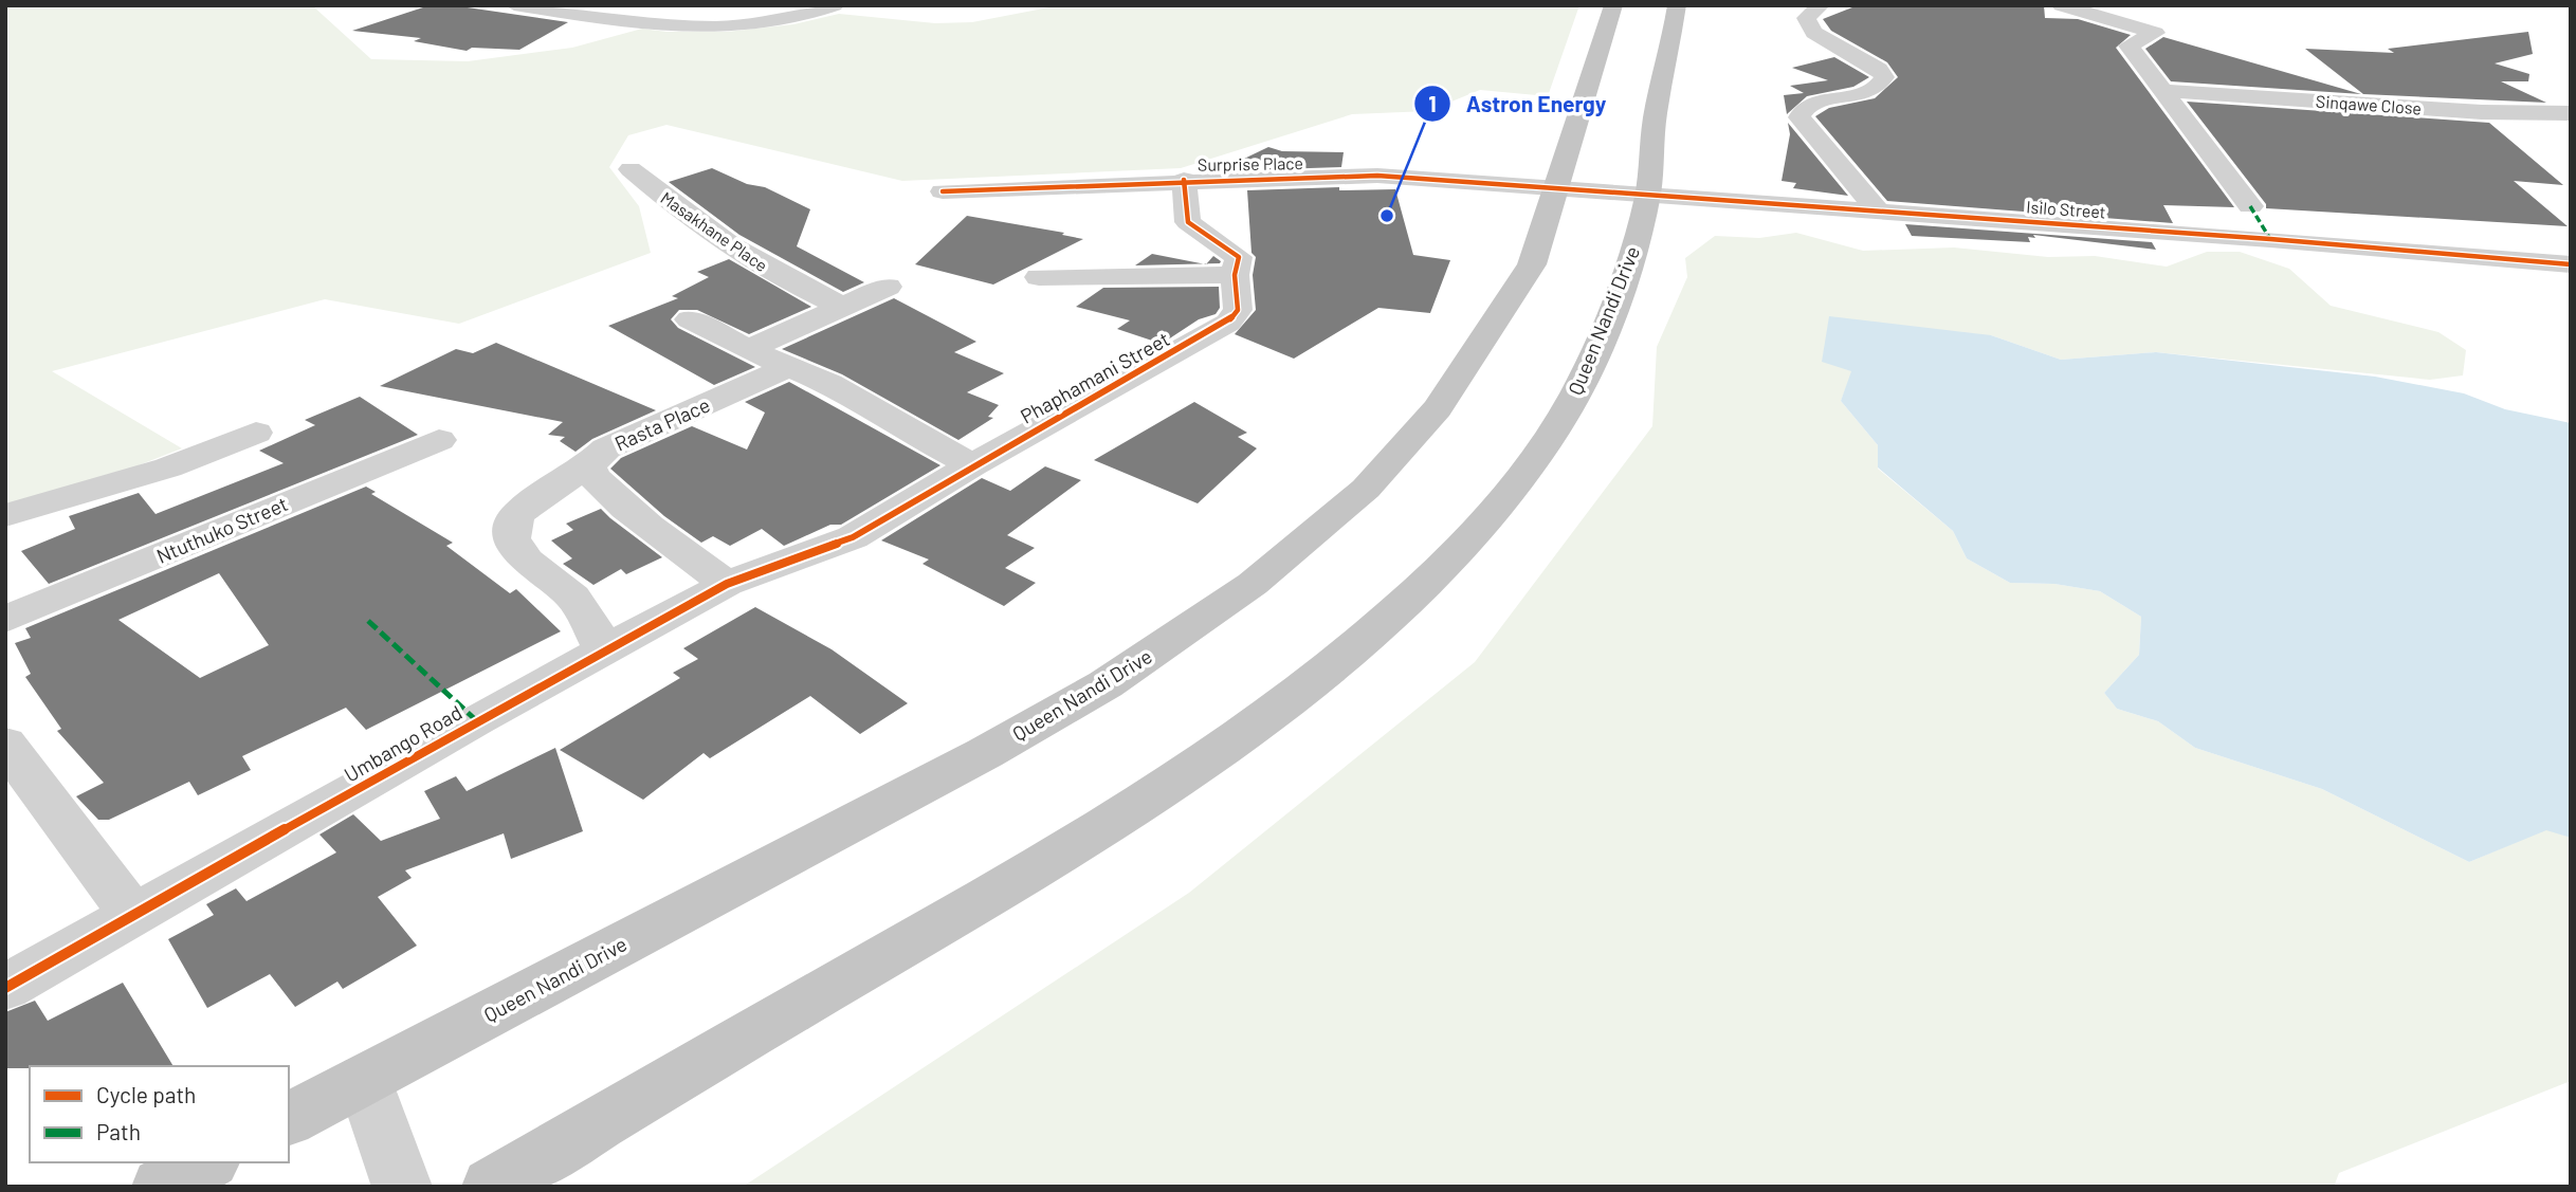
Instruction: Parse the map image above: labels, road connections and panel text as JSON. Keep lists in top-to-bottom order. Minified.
{"streets":{"main road":["Queen Nandi Drive"],"street":["Sinqawe Close","Surprise Place","Isilo Street","Masakhane Place","Phaphamani Street","Rasta Place","Ntuthuko Street","Umbango Road"]},"crossings":[["Surprise Place","Isilo Street"],["Surprise Place","Queen Nandi Drive"],["Surprise Place","Phaphamani Street"],["Isilo Street","Queen Nandi Drive"],["Phaphamani Street","Umbango Road"],["Rasta Place","Umbango Road"]],"places":["Astron Energy"],"legend":["Cycle path","Path"]}
